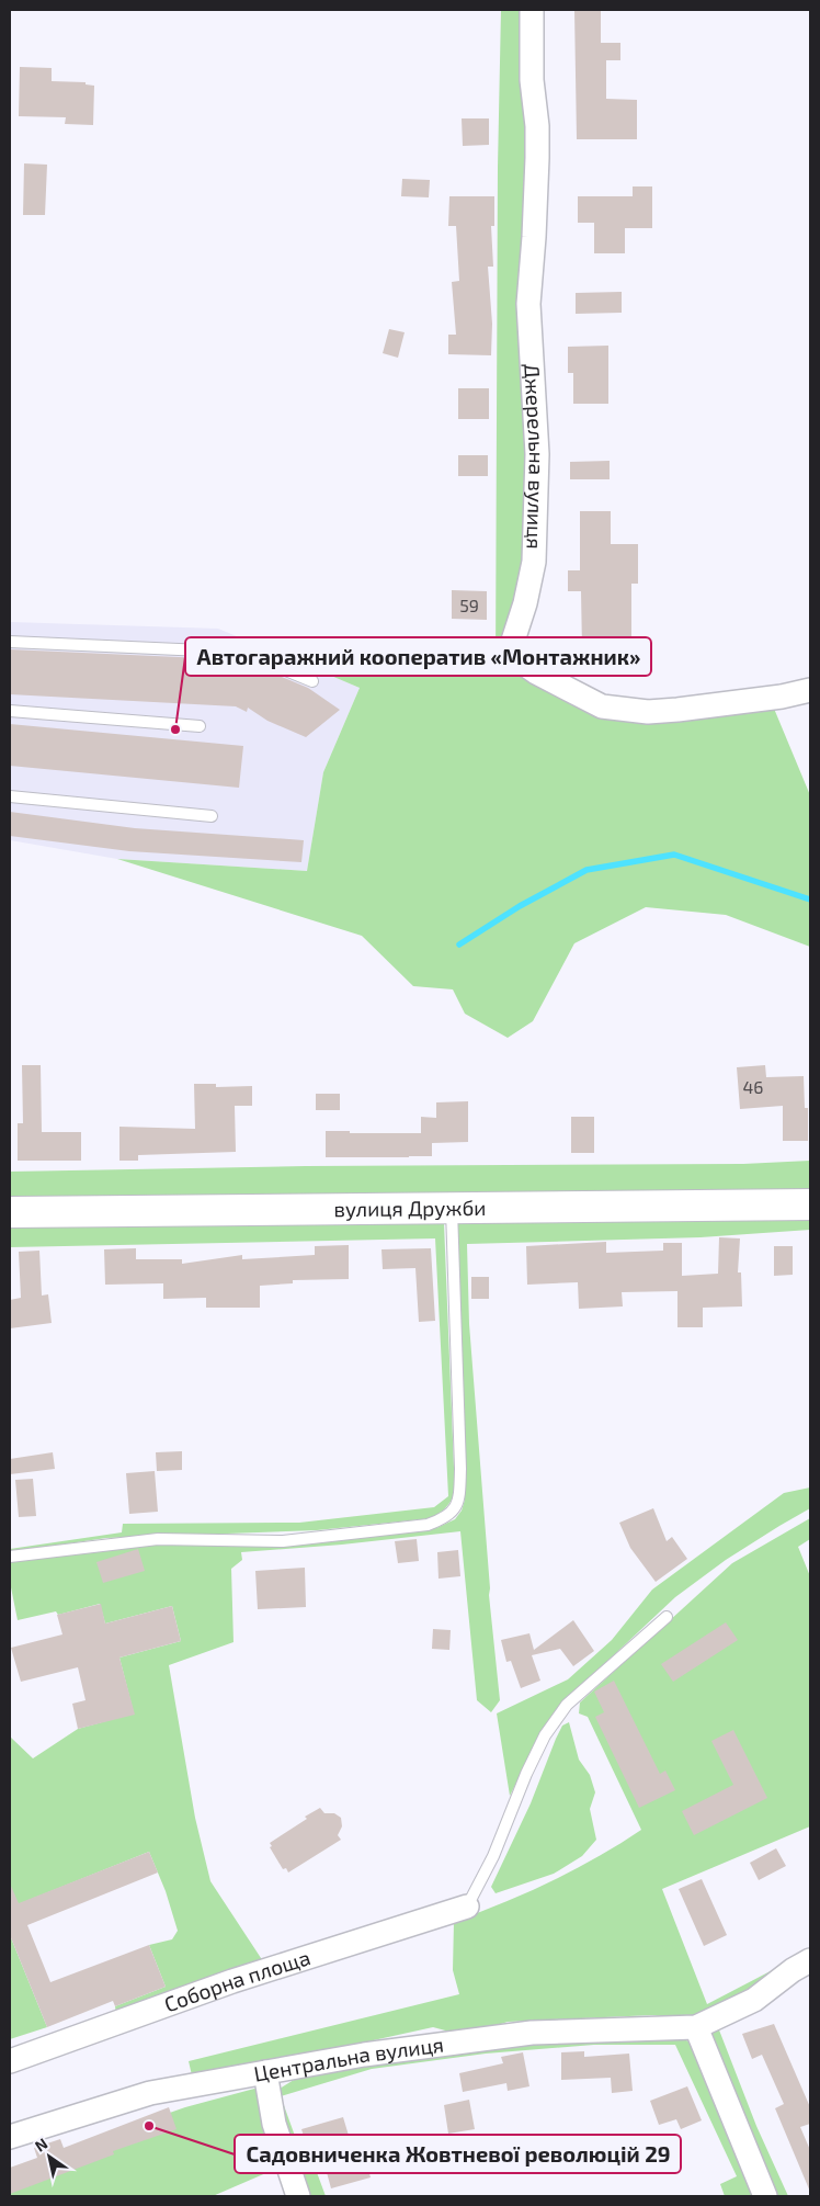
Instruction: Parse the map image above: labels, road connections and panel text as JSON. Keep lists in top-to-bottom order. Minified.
{"streets":{"street":["Джерельна вулиця","вулиця Дружби","Соборна площа","Центральна вулиця"]},"places":["Автогаражний кооператив «Монтажник»","Садовниченка Жовтневої революцій 29"],"house_numbers":["59","46"],"north":"top left"}
